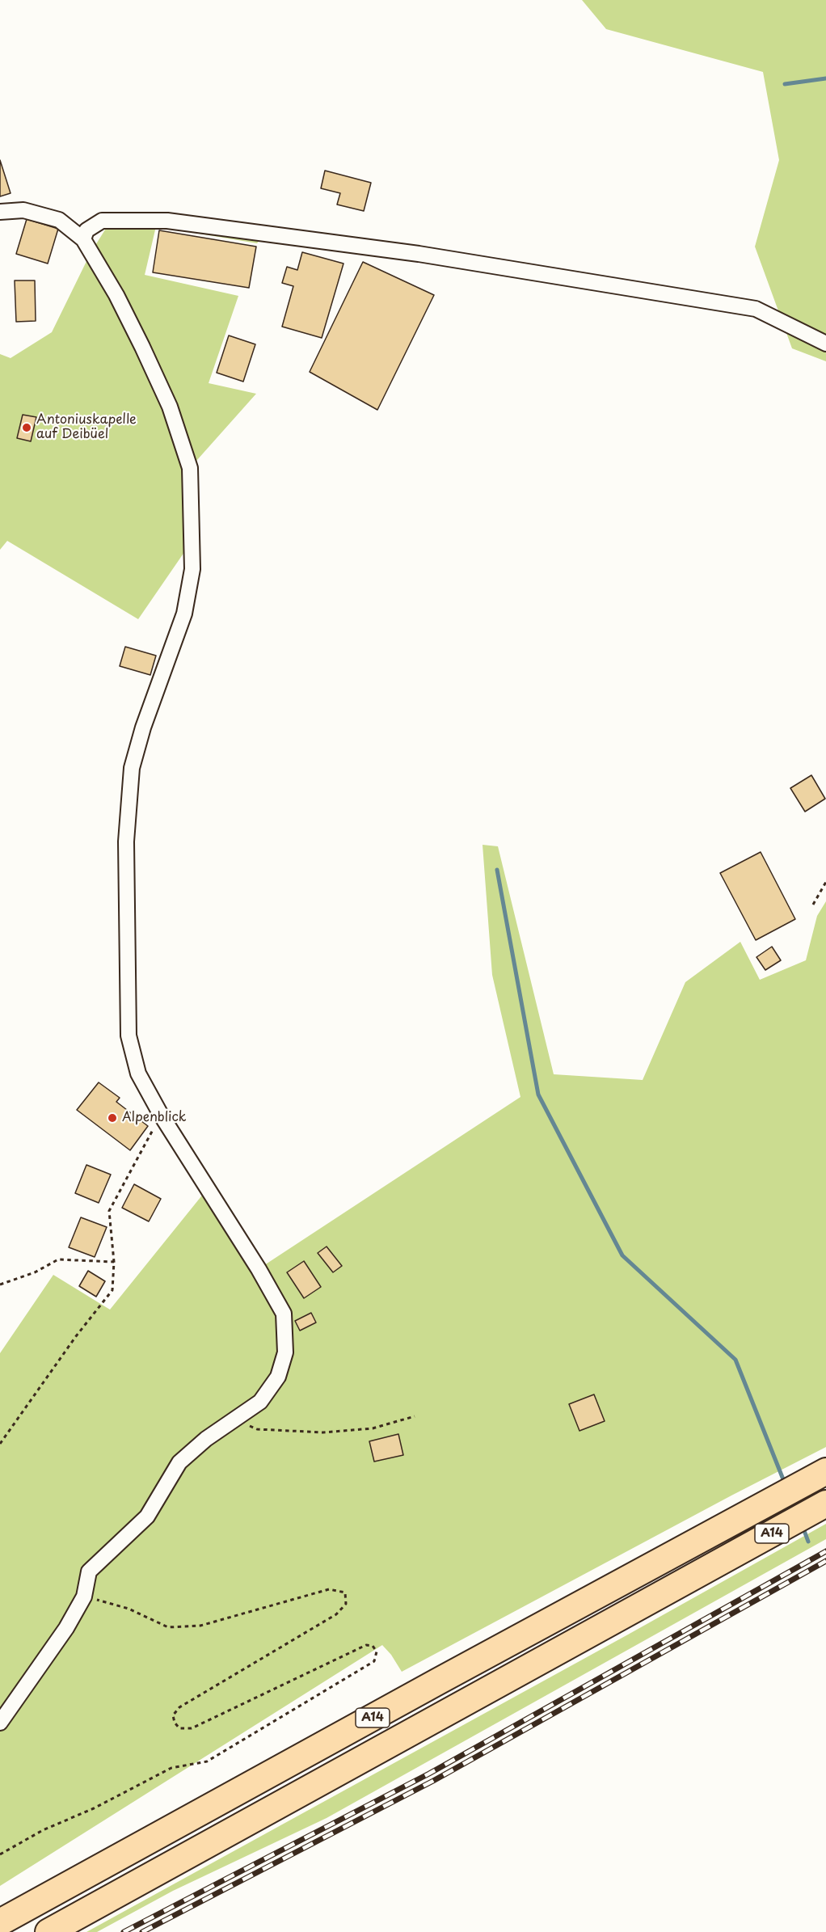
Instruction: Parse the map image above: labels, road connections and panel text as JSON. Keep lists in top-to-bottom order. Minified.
{"streets":{"highway":["A14"]},"places":["Antoniuskapelle auf Deibüel","Alpenblick"]}
